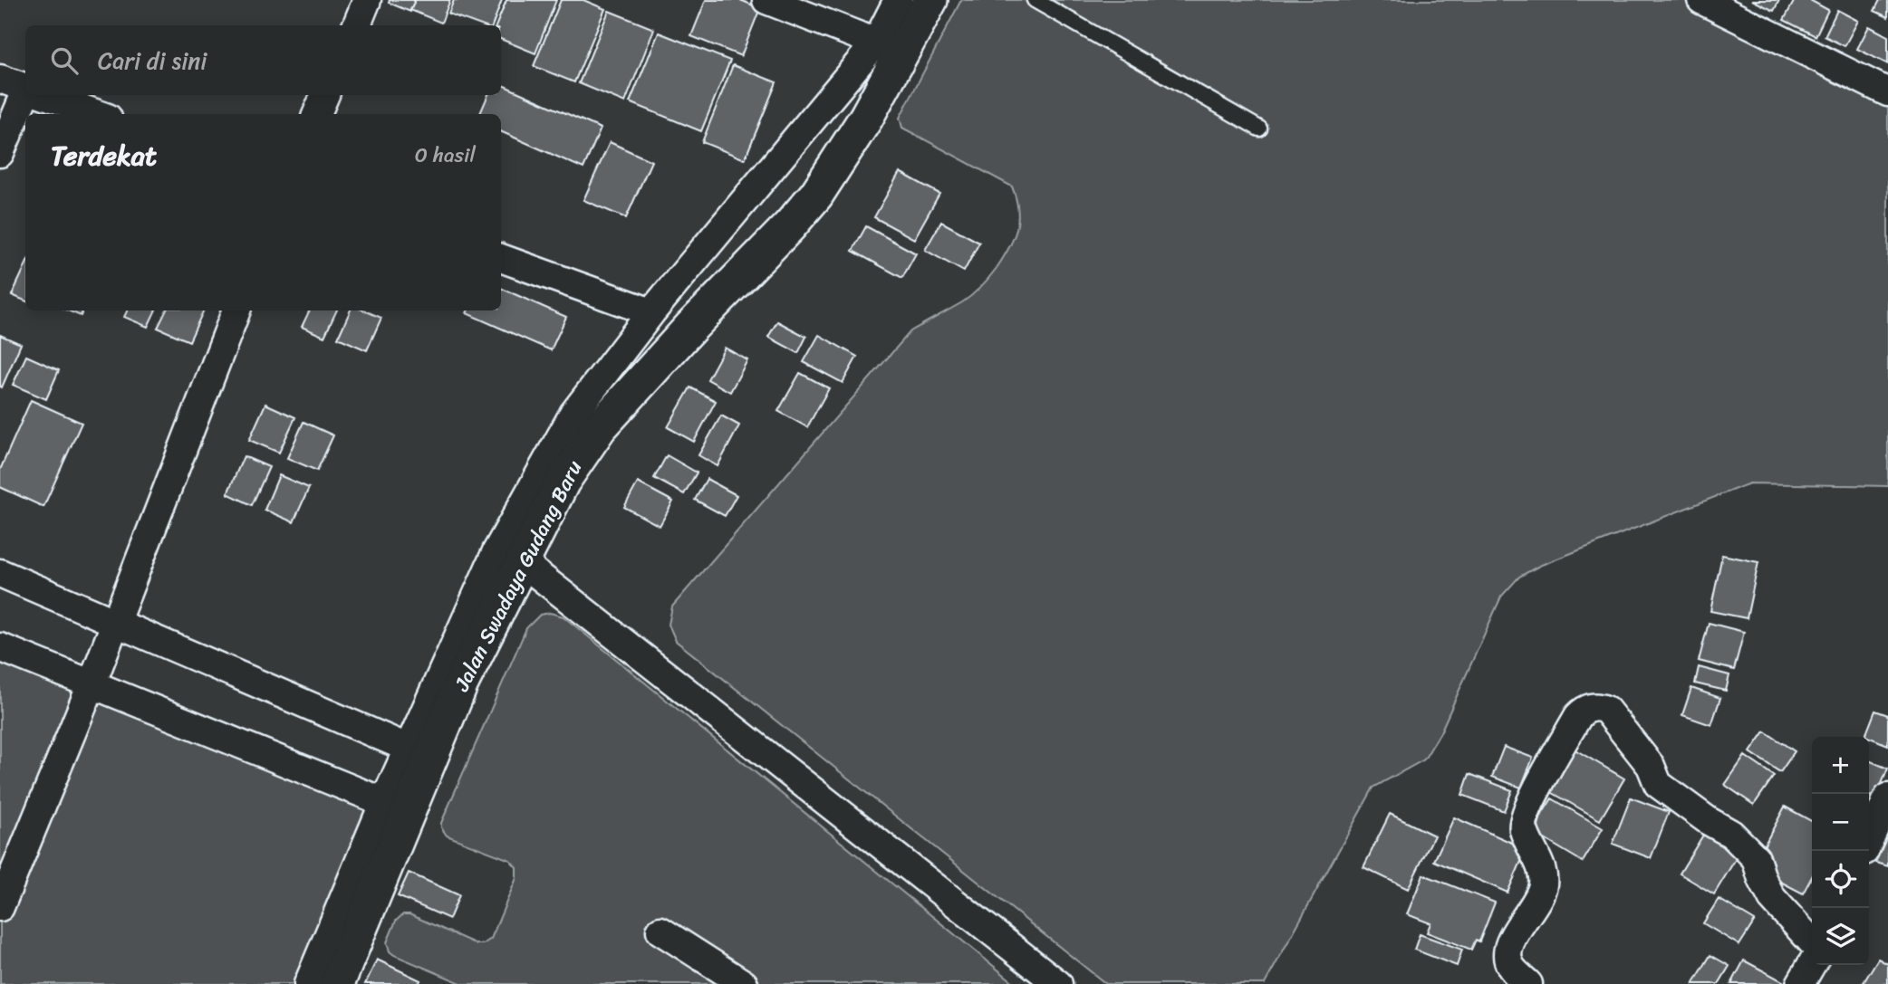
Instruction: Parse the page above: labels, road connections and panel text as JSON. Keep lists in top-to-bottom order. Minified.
{"streets":{"street":["Jalan Swadaya Gudang Baru"]},"page":{"search":"Cari di sini","heading":["Terdekat","0 hasil"],"map_buttons":["+","−"]}}
